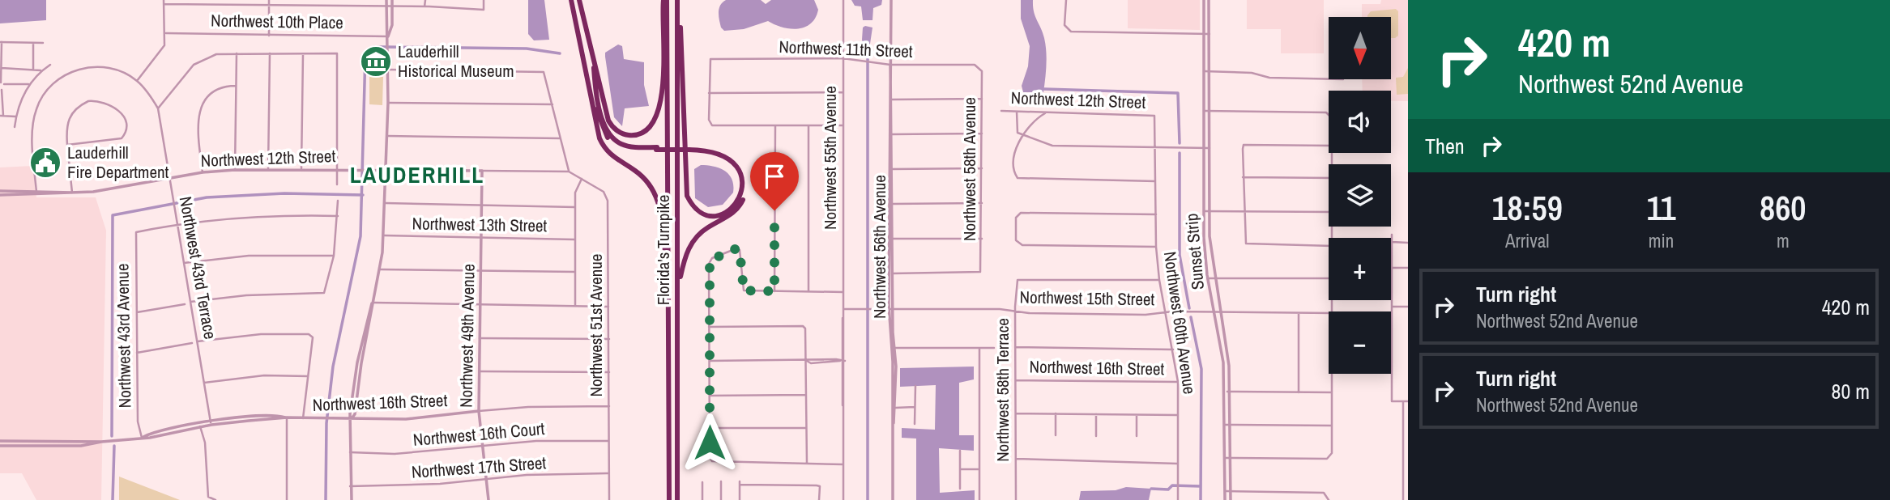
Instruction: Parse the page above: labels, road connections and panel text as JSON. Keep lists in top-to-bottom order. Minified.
{"streets":{"highway":["Florida's Turnpike"],"street":["Northwest 10th Place","Northwest 11th Street","Northwest 12th Street","Northwest 55th Avenue","Northwest 58th Avenue","Northwest 13th Street","Northwest 56th Avenue","Sunset Strip","Northwest 43rd Terrace","Northwest 15th Street","Northwest 60th Avenue","Northwest 51st Avenue","Northwest 43rd Avenue","Northwest 49th Avenue","Northwest 16th Street","Northwest 58th Terrace","Northwest 16th Court","Northwest 17th Street"]},"crossings":[["Northwest 11th Street","Northwest 55th Avenue"],["Northwest 11th Street","Northwest 58th Avenue"],["Northwest 11th Street","Northwest 56th Avenue"],["Northwest 12th Street","Northwest 43rd Terrace"],["Northwest 12th Street","Northwest 60th Avenue"],["Northwest 12th Street","Northwest 51st Avenue"],["Northwest 12th Street","Northwest 49th Avenue"],["Northwest 55th Avenue","Northwest 15th Street"],["Northwest 58th Avenue","Northwest 56th Avenue"],["Northwest 13th Street","Northwest 49th Avenue"],["Northwest 56th Avenue","Northwest 15th Street"],["Sunset Strip","Northwest 15th Street"],["Northwest 43rd Terrace","Northwest 43rd Avenue"],["Northwest 43rd Terrace","Northwest 16th Street"],["Northwest 15th Street","Northwest 60th Avenue"],["Northwest 15th Street","Northwest 58th Terrace"],["Northwest 60th Avenue","Northwest 16th Street"],["Northwest 60th Avenue","Northwest 58th Terrace"],["Northwest 51st Avenue","Northwest 16th Street"],["Northwest 51st Avenue","Northwest 16th Court"],["Northwest 51st Avenue","Northwest 17th Street"],["Northwest 43rd Avenue","Northwest 16th Street"],["Northwest 49th Avenue","Northwest 16th Street"],["Northwest 49th Avenue","Northwest 16th Court"],["Northwest 49th Avenue","Northwest 17th Street"],["Northwest 16th Street","Northwest 58th Terrace"]],"districts":["LAUDERHILL"],"places":{"museum":["Lauderhill Historical Museum"],"public building":["Lauderhill Fire Department"]},"north":"bottom","page":{"turn":["420 m","Northwest 52nd Avenue"],"map_buttons":["+","−"],"then":"Then","eta":["18:59","Arrival","11","min","860","m"],"list":[{"name":"Turn right","note":"Northwest 52nd Avenue","value":"420 m"},{"name":"Turn right","note":"Northwest 52nd Avenue","value":"80 m"}]}}
